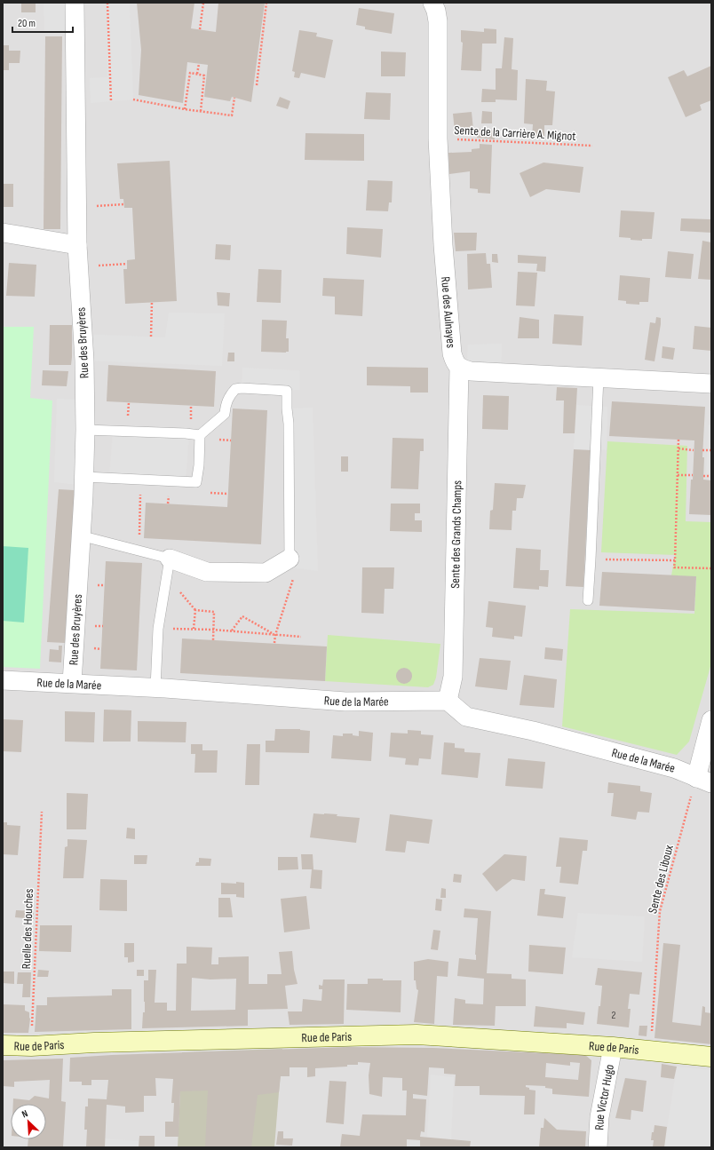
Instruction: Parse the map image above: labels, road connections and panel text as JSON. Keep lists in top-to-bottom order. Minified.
{"streets":{"street":["Rue des Aulnayes","Rue des Bruyères","Sente des Grands Champs","Rue de la Marée","Rue de Paris","Rue Victor Hugo"],"path":["Sente de la Carrière A. Mignot","Sente des Liboux","Ruelle des Houches"]},"crossings":[["Sente de la Carrière A. Mignot","Rue des Aulnayes"],["Rue des Aulnayes","Sente des Grands Champs"],["Rue des Bruyères","Rue de la Marée"],["Sente des Grands Champs","Rue de la Marée"],["Rue de la Marée","Sente des Liboux"],["Sente des Liboux","Rue de Paris"],["Ruelle des Houches","Rue de Paris"],["Rue de Paris","Rue Victor Hugo"]],"house_numbers":["2"],"scale_bar":"20 m","north":"top left"}
